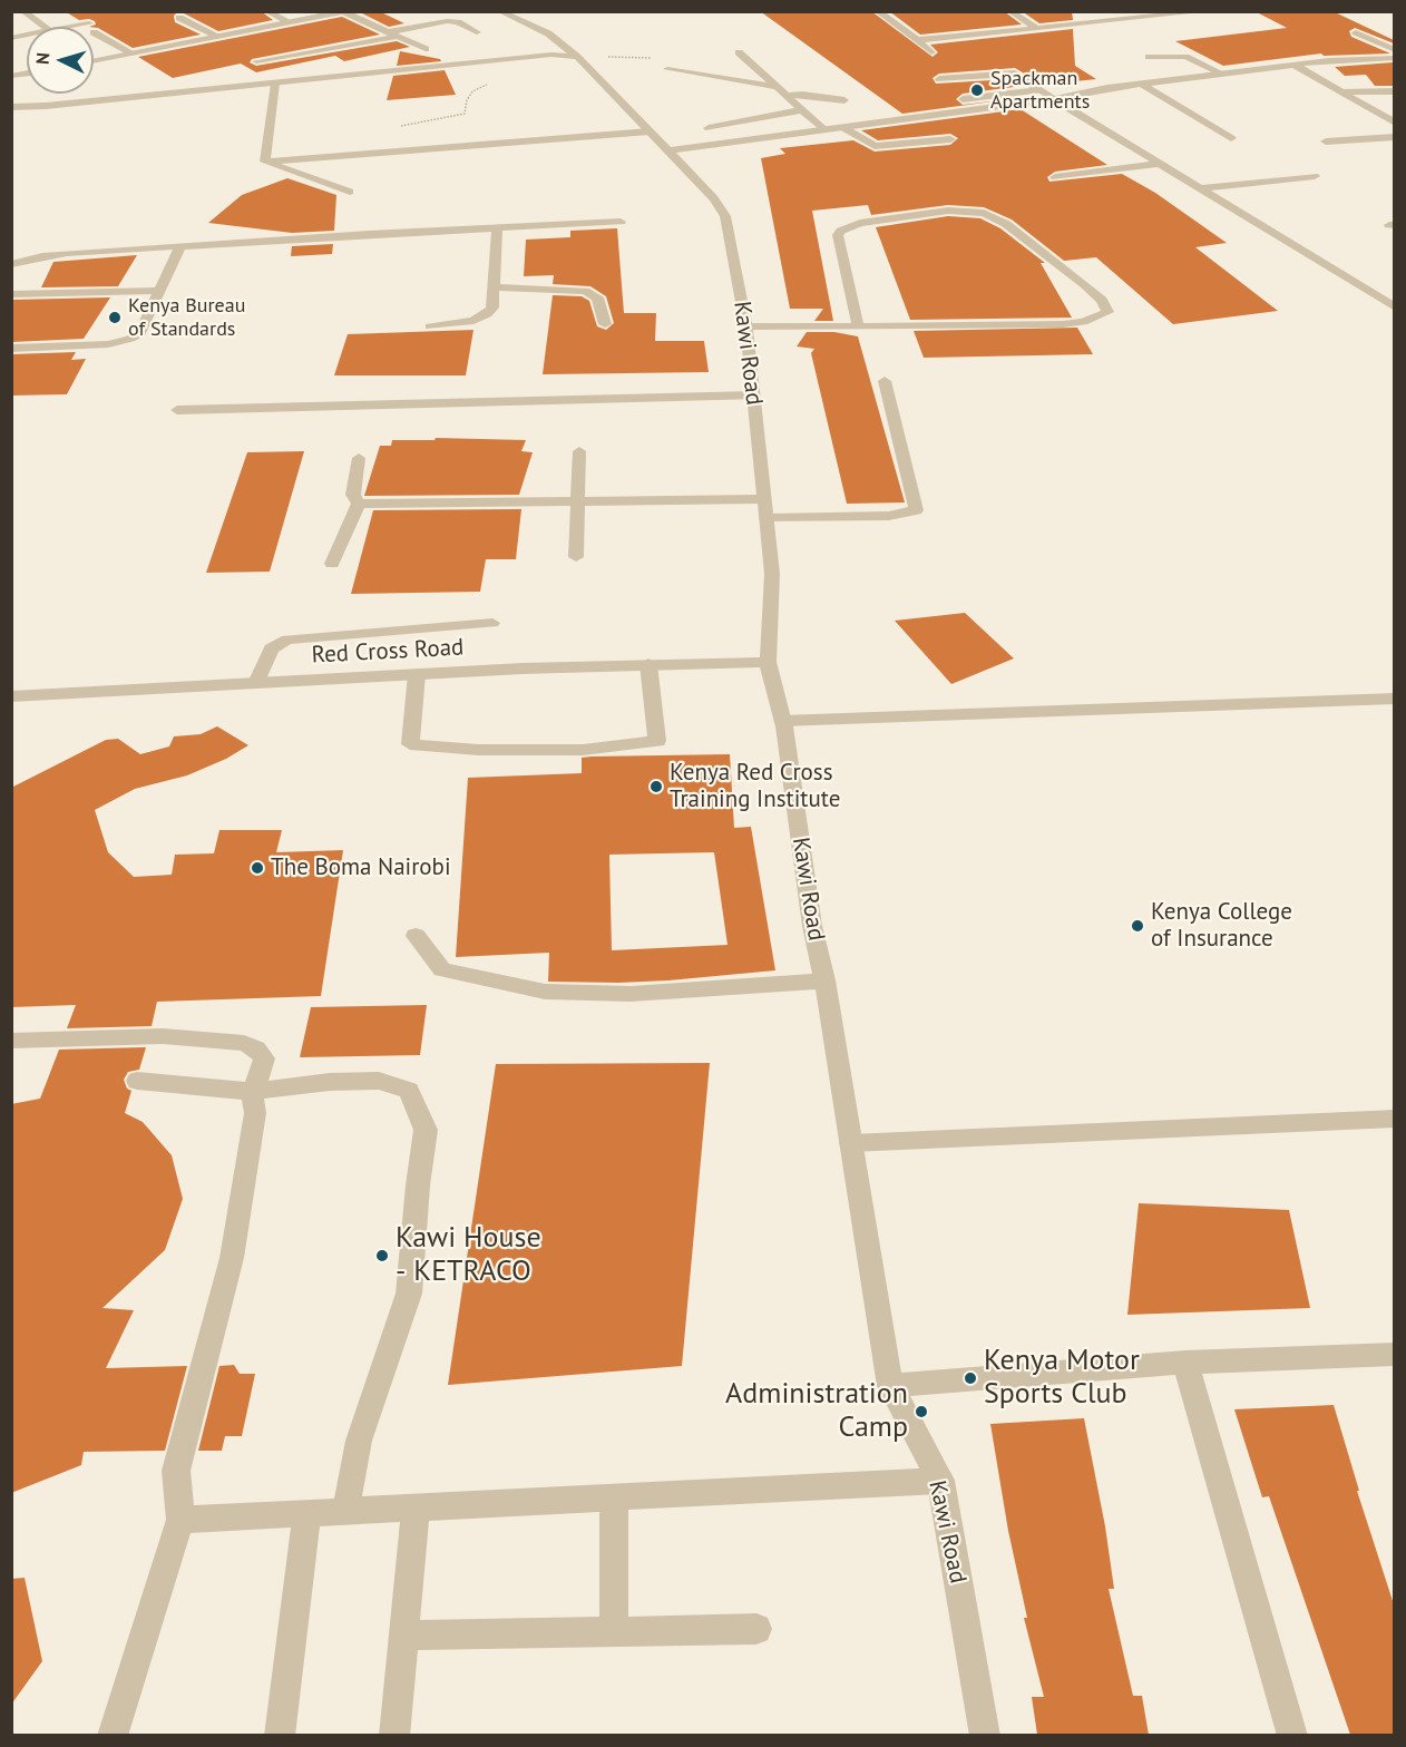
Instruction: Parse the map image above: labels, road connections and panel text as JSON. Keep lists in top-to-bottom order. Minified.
{"streets":{"street":["Kawi Road","Red Cross Road"]},"crossings":[["Kawi Road","Red Cross Road"]],"places":["Spackman Apartments","Kenya Bureau of Standards","Kenya Red Cross Training Institute","The Boma Nairobi","Kenya College of Insurance","Kawi House - KETRACO","Kenya Motor Sports Club","Administration Camp"],"north":"left"}
